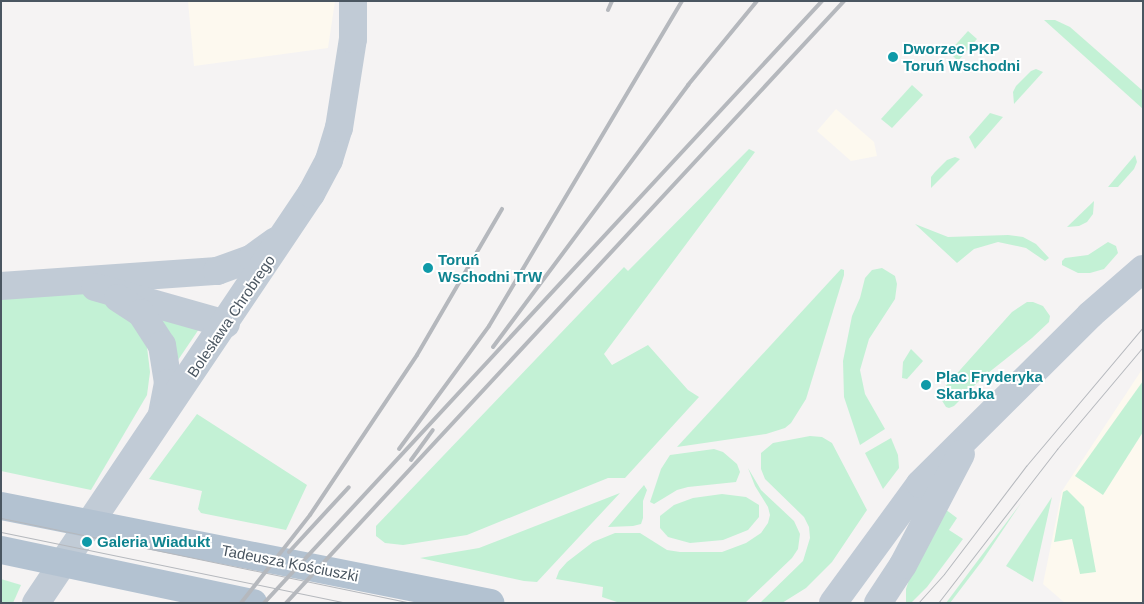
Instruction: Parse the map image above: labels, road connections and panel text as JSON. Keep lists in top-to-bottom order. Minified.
{"streets":{"main road":["Tadeusza Kościuszki"],"street":["Bolesława Chrobrego"]},"places":["Dworzec PKP Toruń Wschodni","Toruń Wschodni TrW","Plac Fryderyka Skarbka","Galeria Wiadukt"]}
